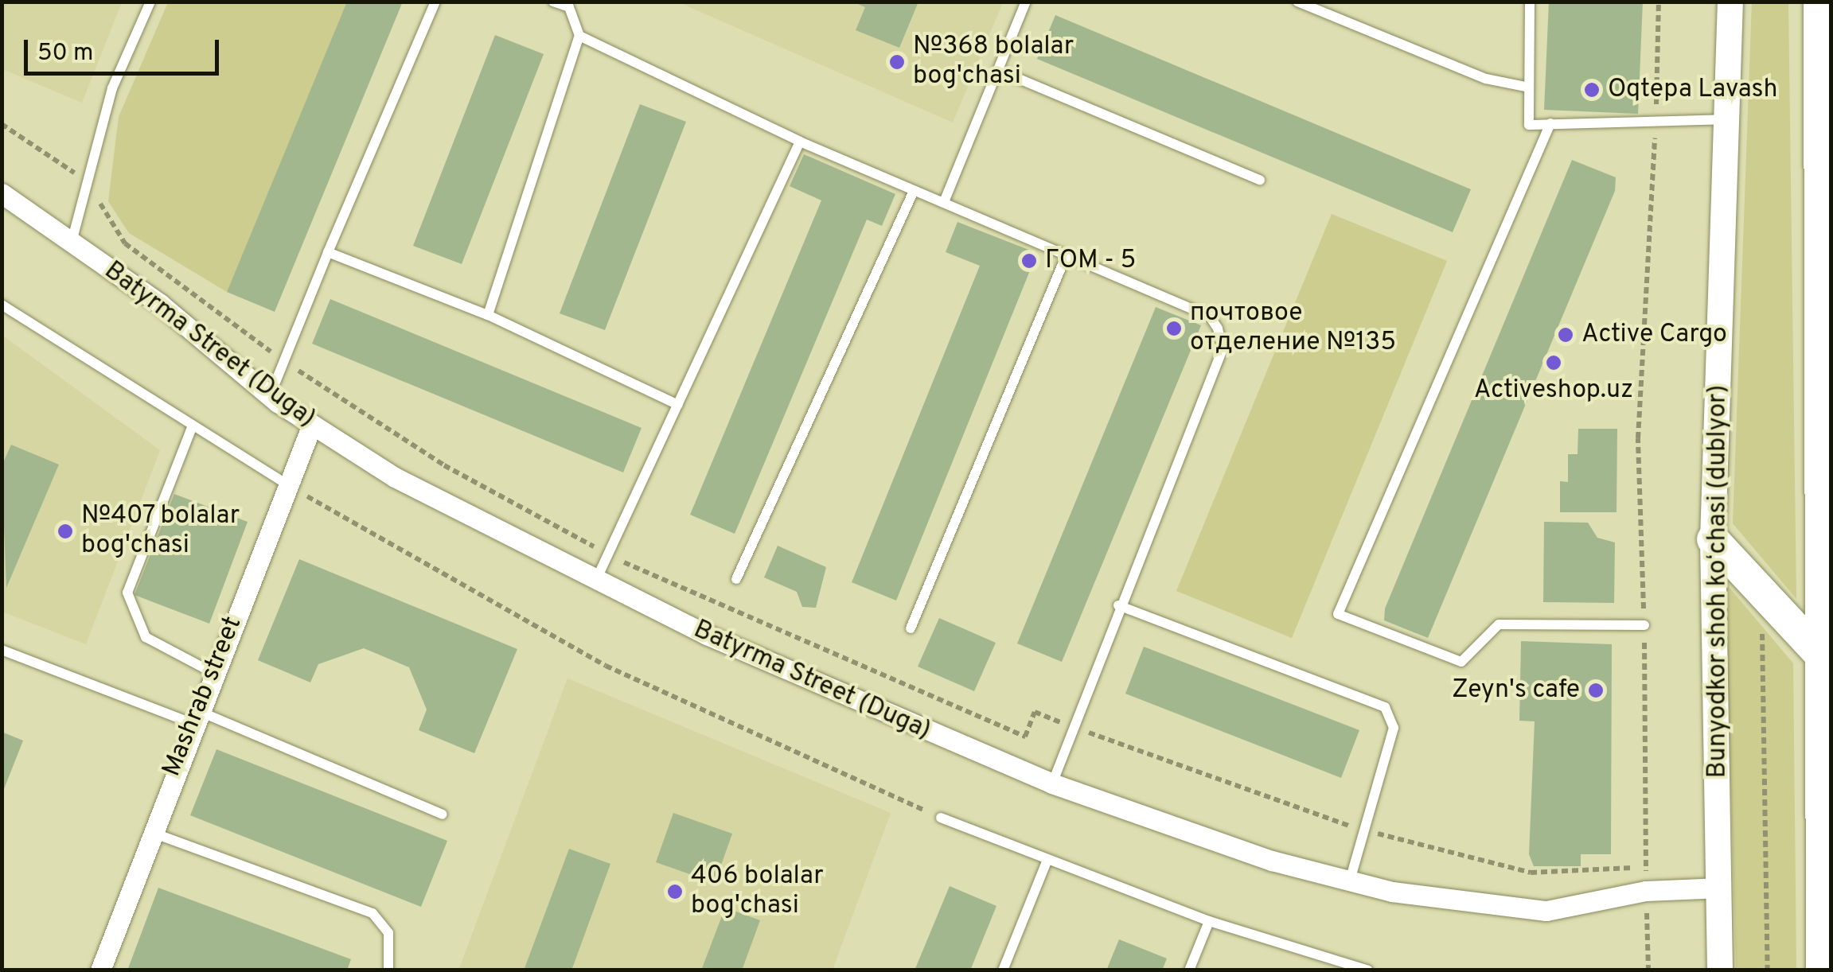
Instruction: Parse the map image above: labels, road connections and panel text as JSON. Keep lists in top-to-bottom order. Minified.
{"streets":{"street":["Batyrma Street (Duga)","Bunyodkor shoh koʻchasi (dublyor)","Mashrab street"]},"crossings":[["Batyrma Street (Duga)","Bunyodkor shoh koʻchasi (dublyor)"],["Batyrma Street (Duga)","Mashrab street"]],"places":["№368 bolalar bog'chasi","Oqtepa Lavash","ГОМ - 5","почтовое отделение №135","Active Cargo","Activeshop.uz","№407 bolalar bog'chasi","Zeyn's cafe","406 bolalar bog'chasi"],"scale_bar":"50 m"}
